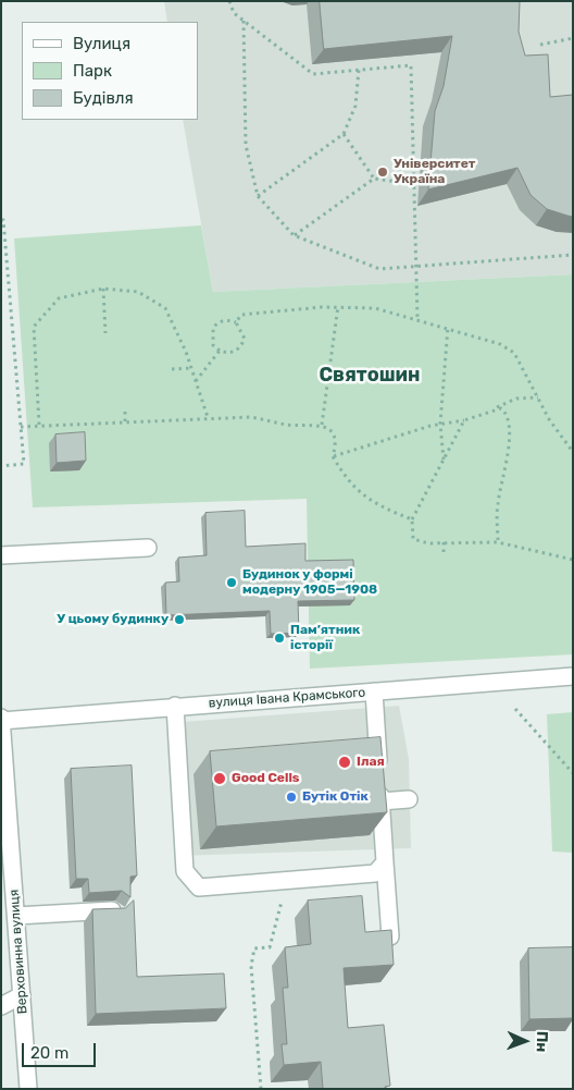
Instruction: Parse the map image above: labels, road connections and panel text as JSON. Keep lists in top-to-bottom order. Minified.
{"streets":{"street":["вулиця Івана Крамського","Верховинна вулиця"]},"crossings":[["вулиця Івана Крамського","Верховинна вулиця"]],"districts":["Святошин"],"places":["Університет Україна","Будинок у формі модерну 1905—1908","У цьому будинку","Пам’ятник історії","Ілая","Good Cells","Бутік Отік"],"legend":["Вулиця","Парк","Будівля"],"scale_bar":"20 m","north":"right"}
